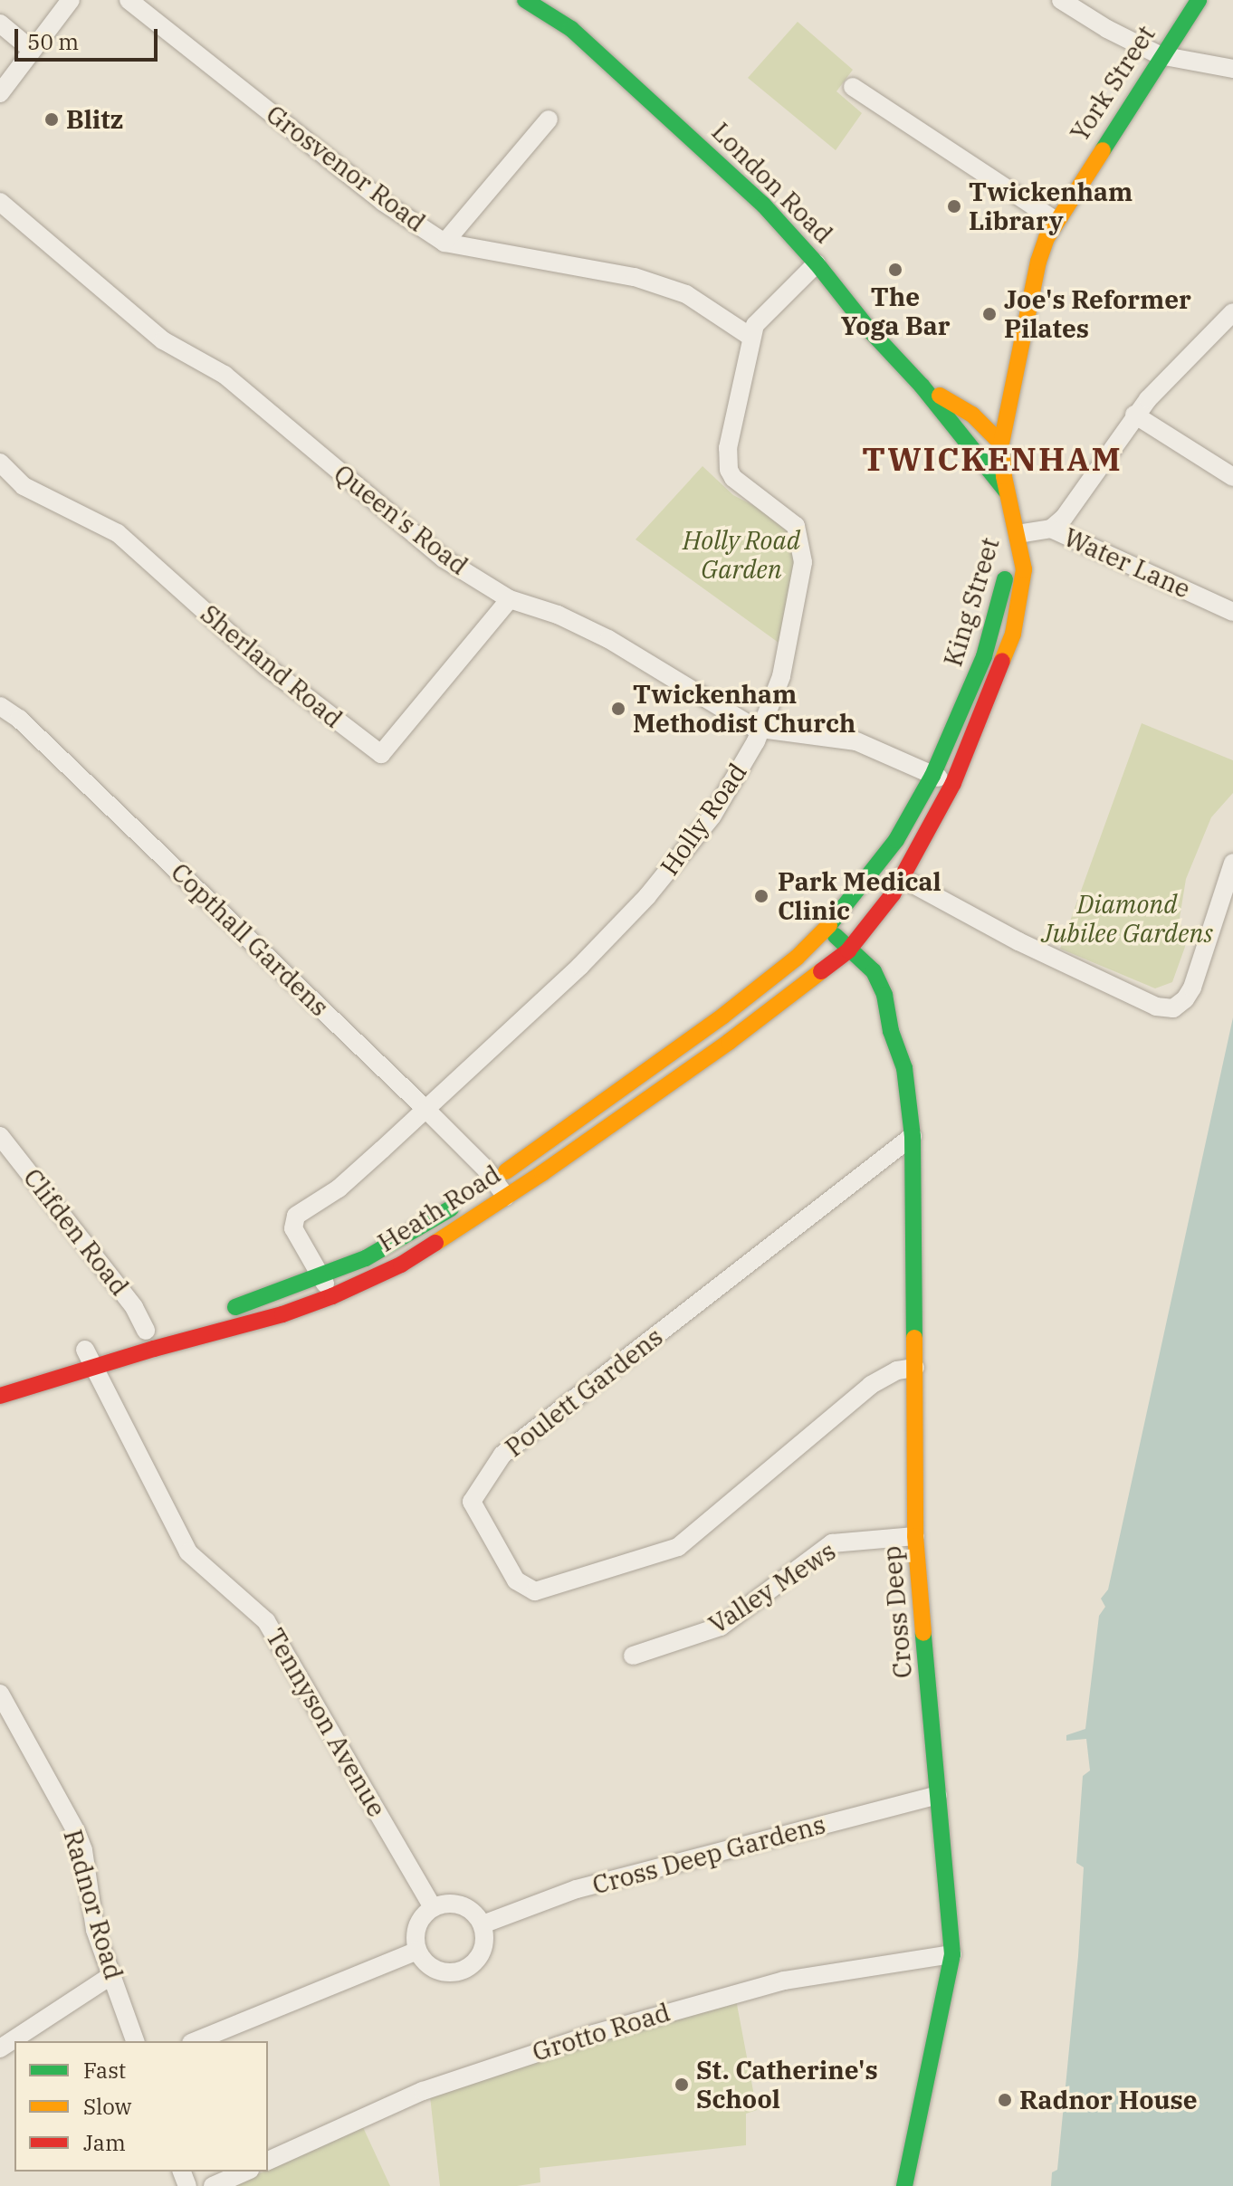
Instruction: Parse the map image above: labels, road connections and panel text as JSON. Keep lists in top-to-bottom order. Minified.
{"streets":{"main road":["York Street","London Road","King Street","Heath Road","Cross Deep"],"street":["Grosvenor Road","Queen's Road","Water Lane","Sherland Road","Holly Road","Copthall Gardens","Clifden Road","Poulett Gardens","Valley Mews","Tennyson Avenue","Cross Deep Gardens","Radnor Road","Grotto Road"]},"crossings":[["York Street","London Road"],["Grosvenor Road","Holly Road"],["London Road","Water Lane"],["London Road","King Street"],["London Road","Holly Road"],["Queen's Road","King Street"],["Queen's Road","Sherland Road"],["Queen's Road","Holly Road"],["Water Lane","King Street"],["King Street","Heath Road"],["King Street","Cross Deep"],["Holly Road","Copthall Gardens"],["Holly Road","Heath Road"],["Copthall Gardens","Heath Road"],["Heath Road","Cross Deep"],["Heath Road","Tennyson Avenue"],["Poulett Gardens","Cross Deep"],["Valley Mews","Cross Deep"],["Cross Deep","Cross Deep Gardens"],["Cross Deep","Grotto Road"],["Tennyson Avenue","Cross Deep Gardens"]],"districts":["TWICKENHAM"],"parks":["Holly Road Garden","Diamond Jubilee Gardens"],"places":["Blitz","Twickenham Library","The Yoga Bar","Joe's Reformer Pilates","Twickenham Methodist Church","Park Medical Clinic","St. Catherine's School","Radnor House"],"legend":["Fast","Slow","Jam"],"scale_bar":"50 m"}
